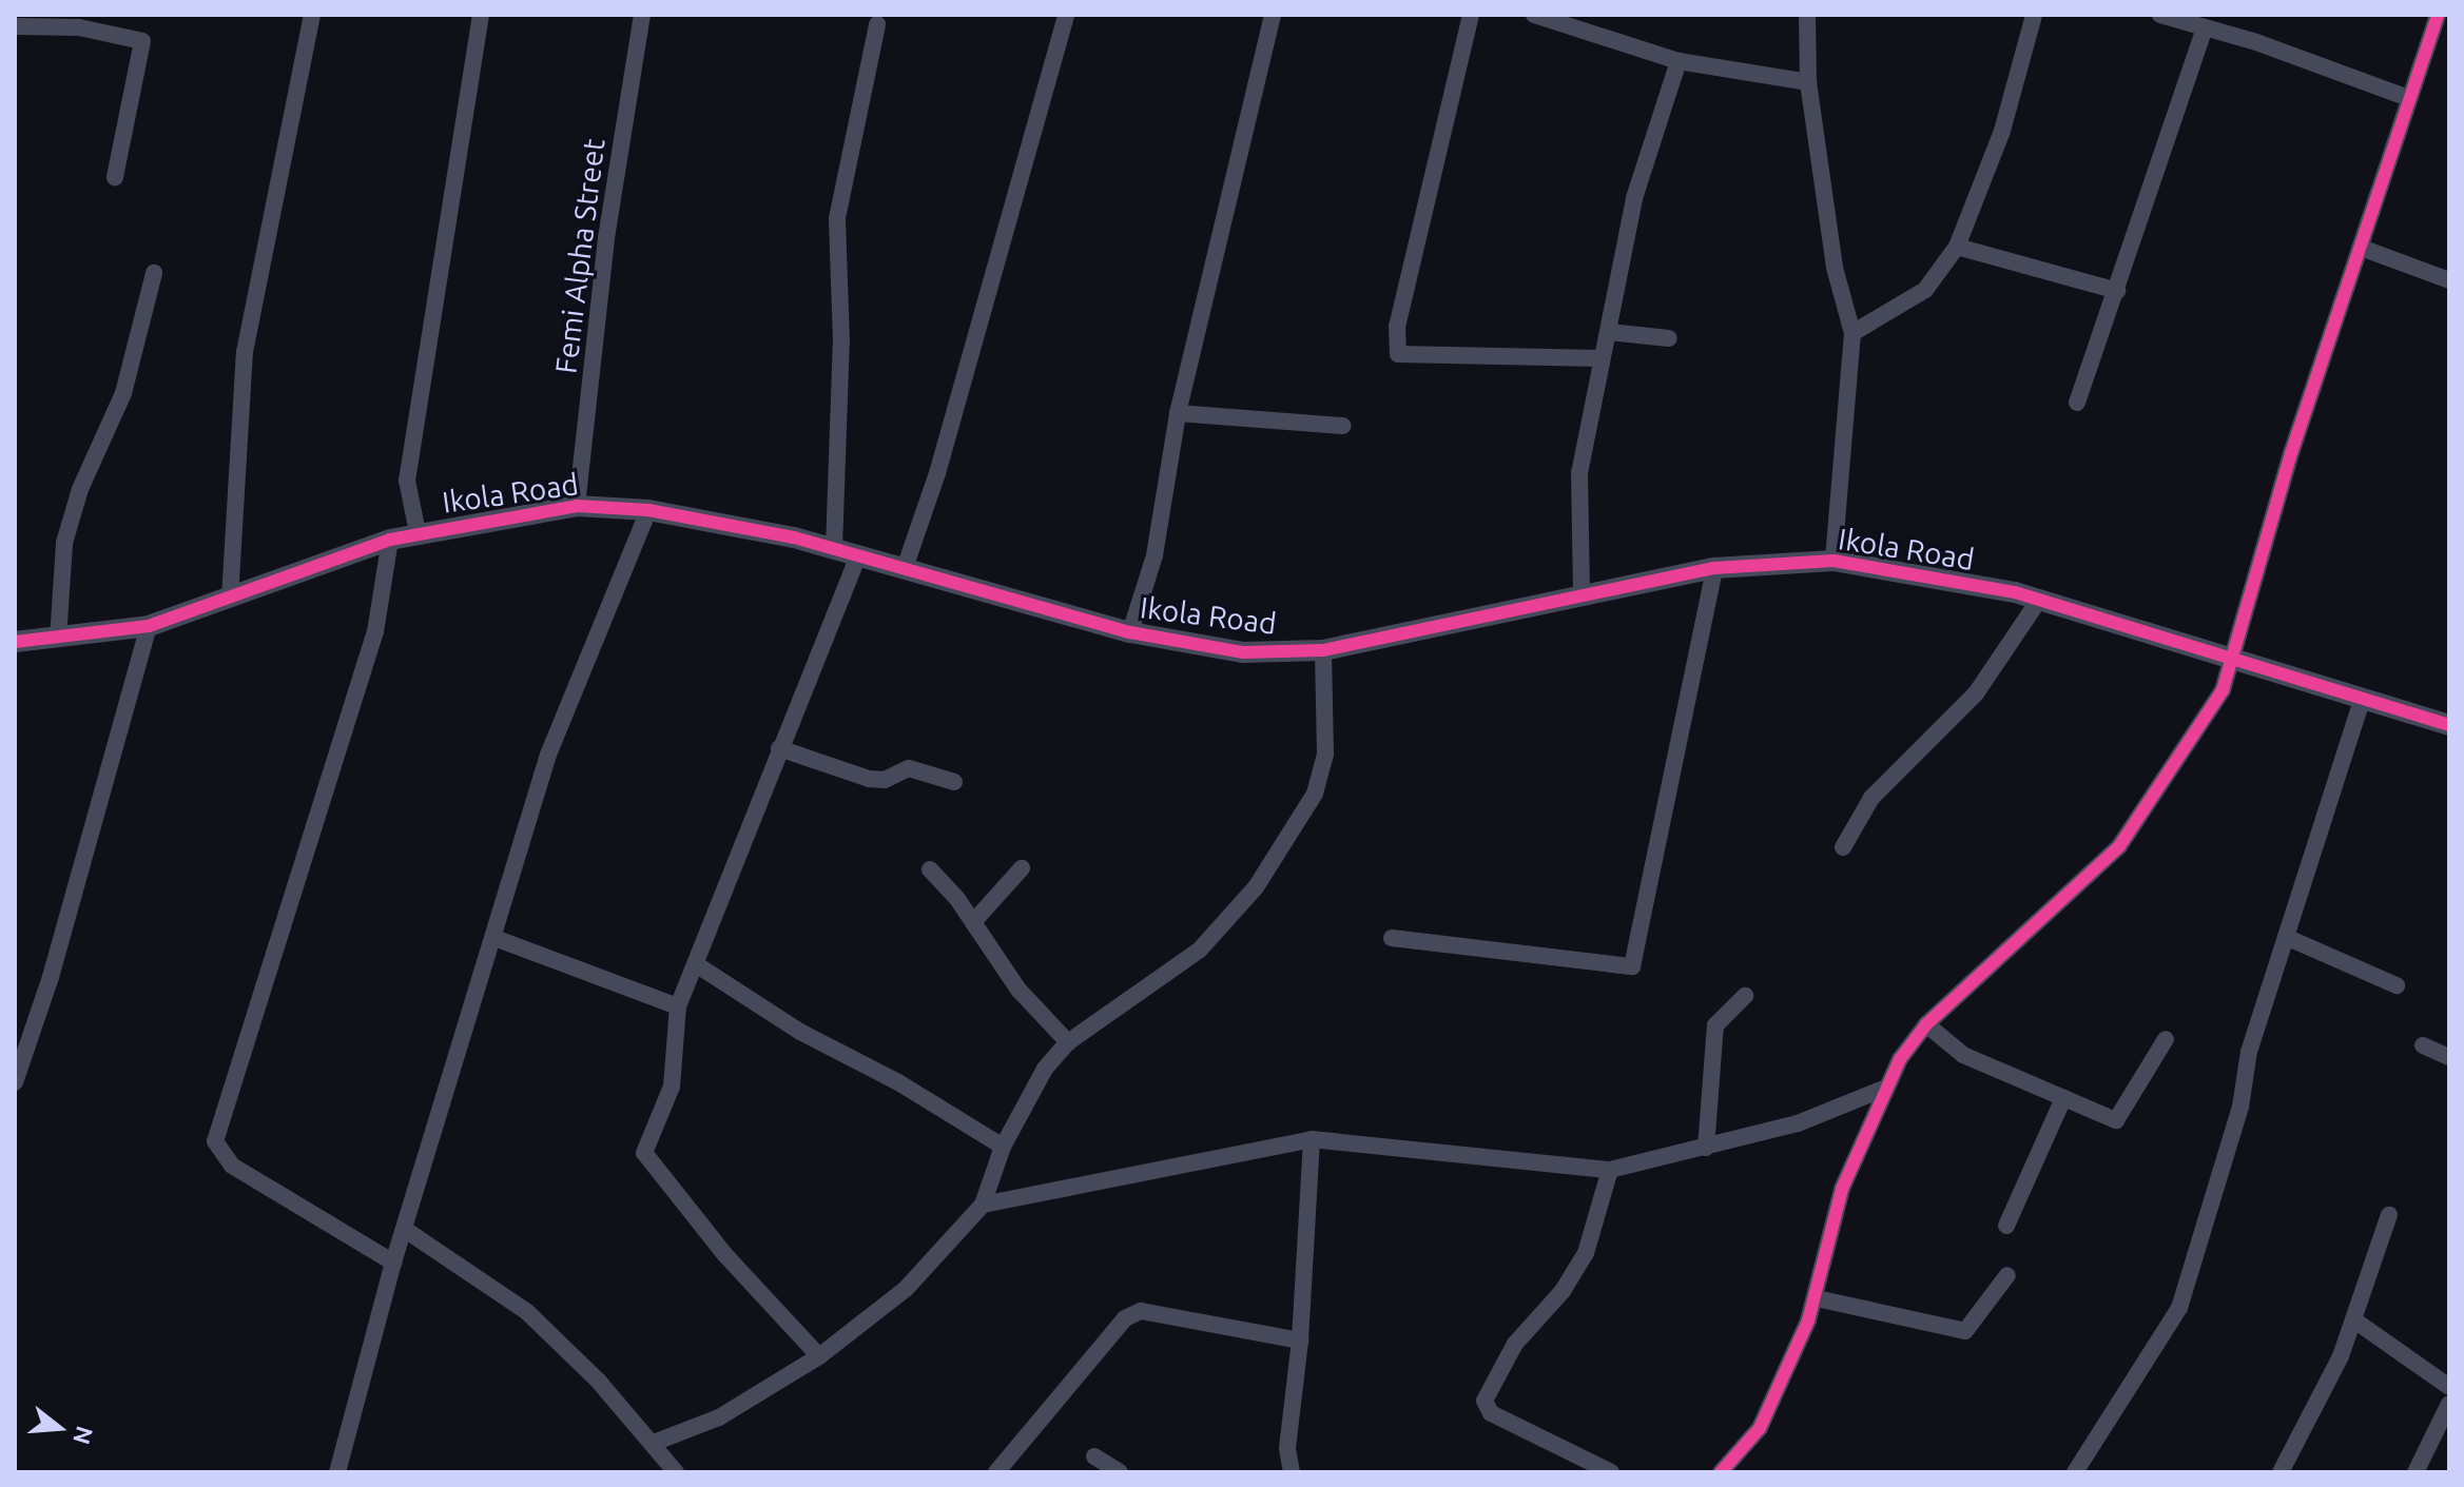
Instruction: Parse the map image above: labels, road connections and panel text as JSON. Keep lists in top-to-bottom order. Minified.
{"streets":{"street":["Femi Alpha Street","Ikola Road"]},"crossings":[["Femi Alpha Street","Ikola Road"]],"north":"right"}
